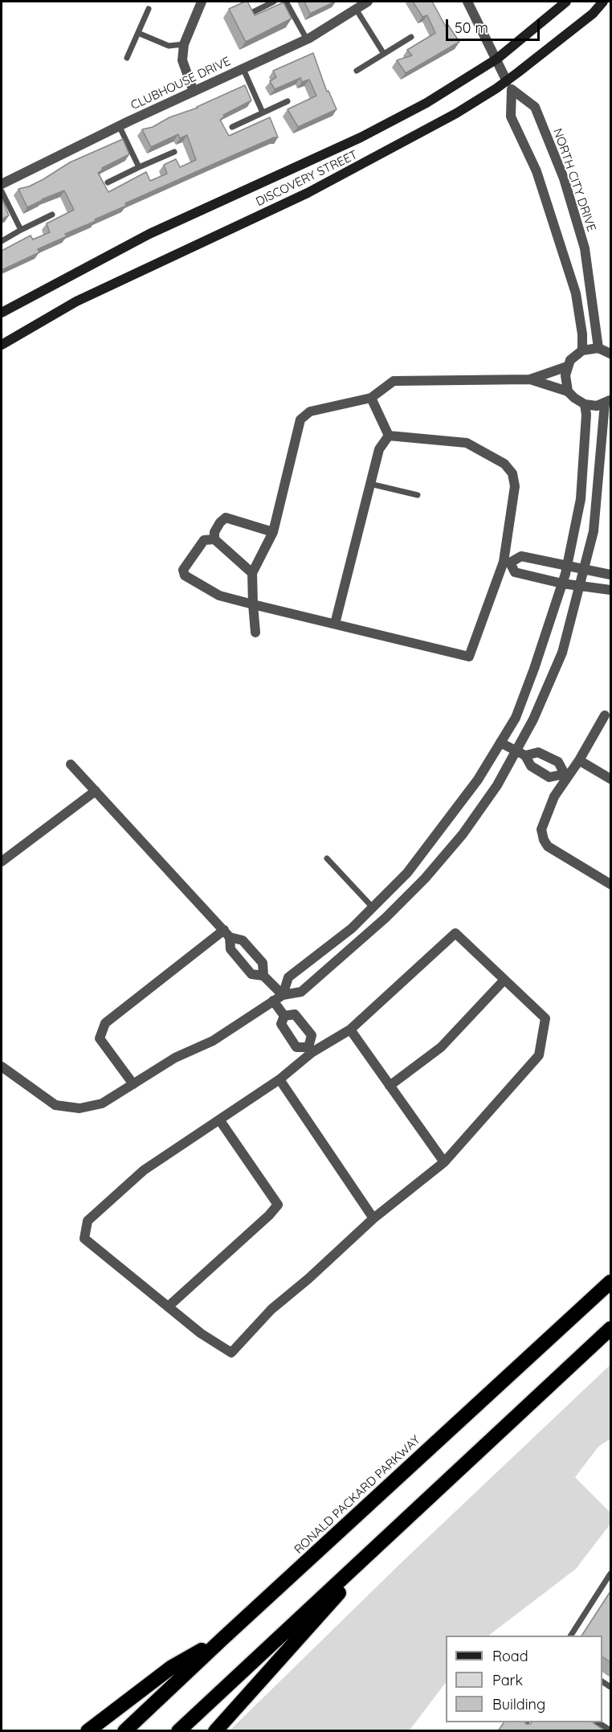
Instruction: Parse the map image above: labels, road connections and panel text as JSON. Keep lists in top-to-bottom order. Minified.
{"streets":{"highway":["RONALD PACKARD PARKWAY"],"main road":["DISCOVERY STREET"],"street":["CLUBHOUSE DRIVE","NORTH CITY DRIVE"]},"crossings":[["DISCOVERY STREET","NORTH CITY DRIVE"]],"legend":["Road","Park","Building"],"scale_bar":"50 m"}
